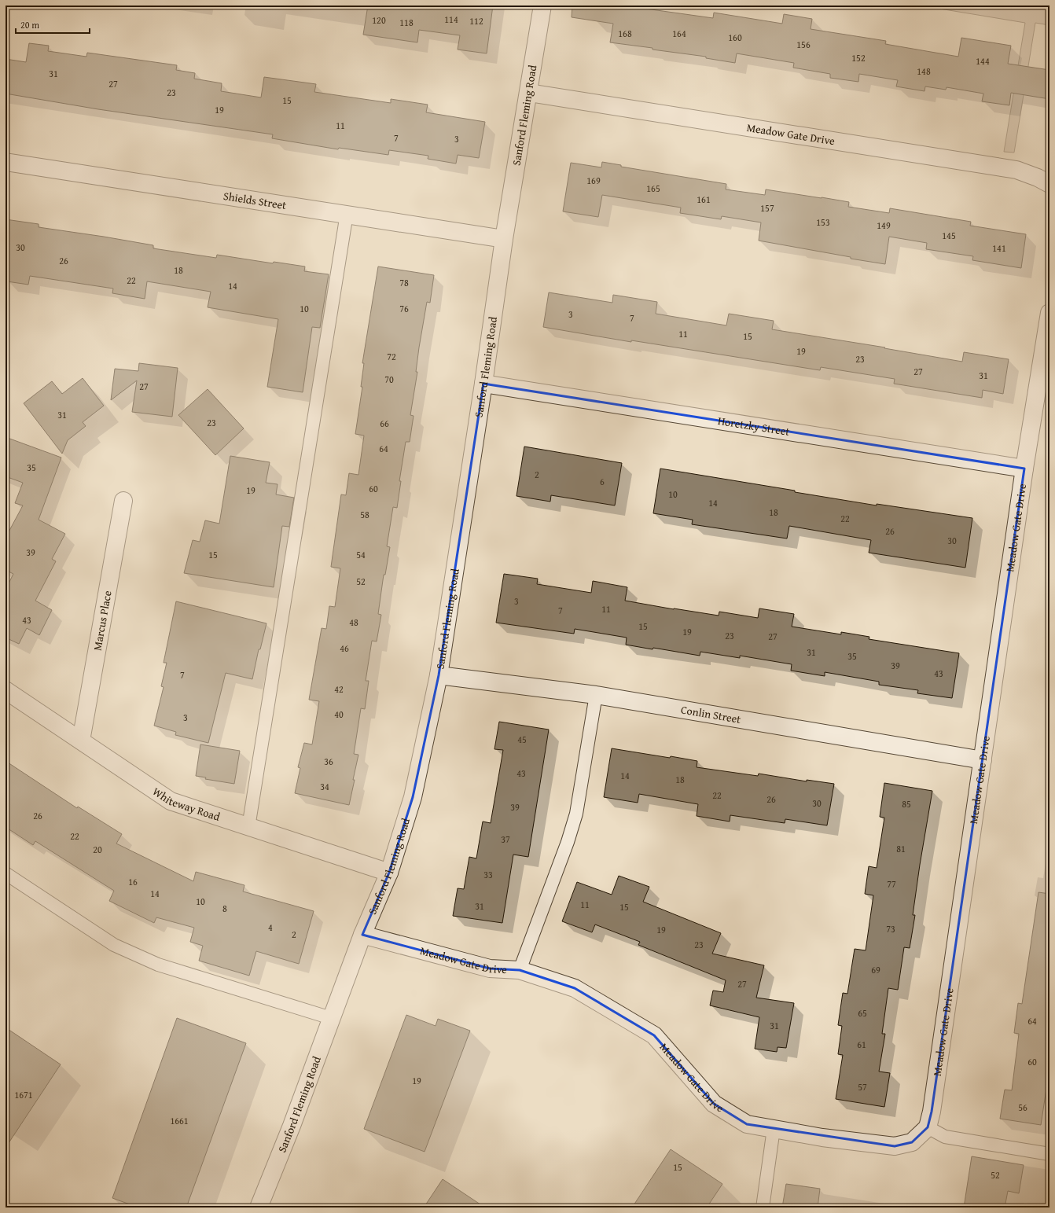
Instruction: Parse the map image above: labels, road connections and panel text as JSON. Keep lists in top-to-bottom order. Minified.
{"streets":{"street":["Sanford Fleming Road","Meadow Gate Drive","Shields Street","Horetzky Street","Marcus Place","Conlin Street","Whiteway Road"]},"crossings":[["Sanford Fleming Road","Meadow Gate Drive"],["Sanford Fleming Road","Shields Street"],["Sanford Fleming Road","Horetzky Street"],["Sanford Fleming Road","Conlin Street"],["Sanford Fleming Road","Whiteway Road"],["Meadow Gate Drive","Horetzky Street"],["Meadow Gate Drive","Conlin Street"],["Marcus Place","Whiteway Road"]],"house_numbers":["114","120","112","118","168","164","160","156","152","144","148","31","27","23","15","19","11","7","3","169","165","161","157","153","149","145","30","141","26","18","22","78","14","10","76","3","7","11","15","19","72","23","27","31","70","27","31","23","66","64","35","2","6","60","19","10","14","18","58","22","26","30","39","15","54","52","3","11","7","43","48","15","19","23","27","46","31","35","39","43","7","42","40","3","45","36","43","14","18","34","22","26","30","85","39","26","22","37","81","20","33","16","77","14","10","11","31","15","8","4","73","19","2","23","69","27","65","64","31","61","60","19","57","1671","56","1661","15","52"],"scale_bar":"20 m"}
